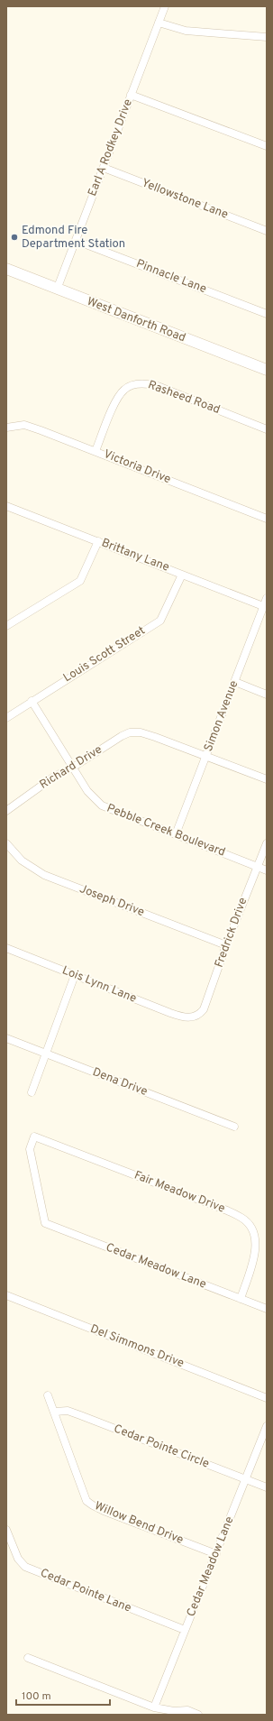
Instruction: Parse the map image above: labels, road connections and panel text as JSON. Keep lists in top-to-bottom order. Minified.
{"streets":{"main road":["West Danforth Road"],"street":["Earl A Rodkey Drive","Yellowstone Lane","Pinnacle Lane","Rasheed Road","Victoria Drive","Brittany Lane","Louis Scott Street","Simon Avenue","Richard Drive","Pebble Creek Boulevard","Joseph Drive","Fredrick Drive","Lois Lynn Lane","Dena Drive","Fair Meadow Drive","Cedar Meadow Lane","Del Simmons Drive","Cedar Pointe Circle","Willow Bend Drive","Cedar Pointe Lane"]},"crossings":[["Earl A Rodkey Drive","Yellowstone Lane"],["Earl A Rodkey Drive","Pinnacle Lane"],["Earl A Rodkey Drive","West Danforth Road"],["Rasheed Road","Victoria Drive"],["Brittany Lane","Louis Scott Street"],["Brittany Lane","Simon Avenue"],["Louis Scott Street","Pebble Creek Boulevard"],["Simon Avenue","Richard Drive"],["Simon Avenue","Pebble Creek Boulevard"],["Richard Drive","Pebble Creek Boulevard"],["Pebble Creek Boulevard","Fredrick Drive"],["Joseph Drive","Fredrick Drive"],["Fredrick Drive","Lois Lynn Lane"],["Fair Meadow Drive","Cedar Meadow Lane"],["Cedar Meadow Lane","Cedar Pointe Circle"],["Cedar Meadow Lane","Willow Bend Drive"],["Cedar Meadow Lane","Cedar Pointe Lane"],["Cedar Pointe Circle","Willow Bend Drive"]],"places":["Edmond Fire Department Station"],"scale_bar":"100 m"}
